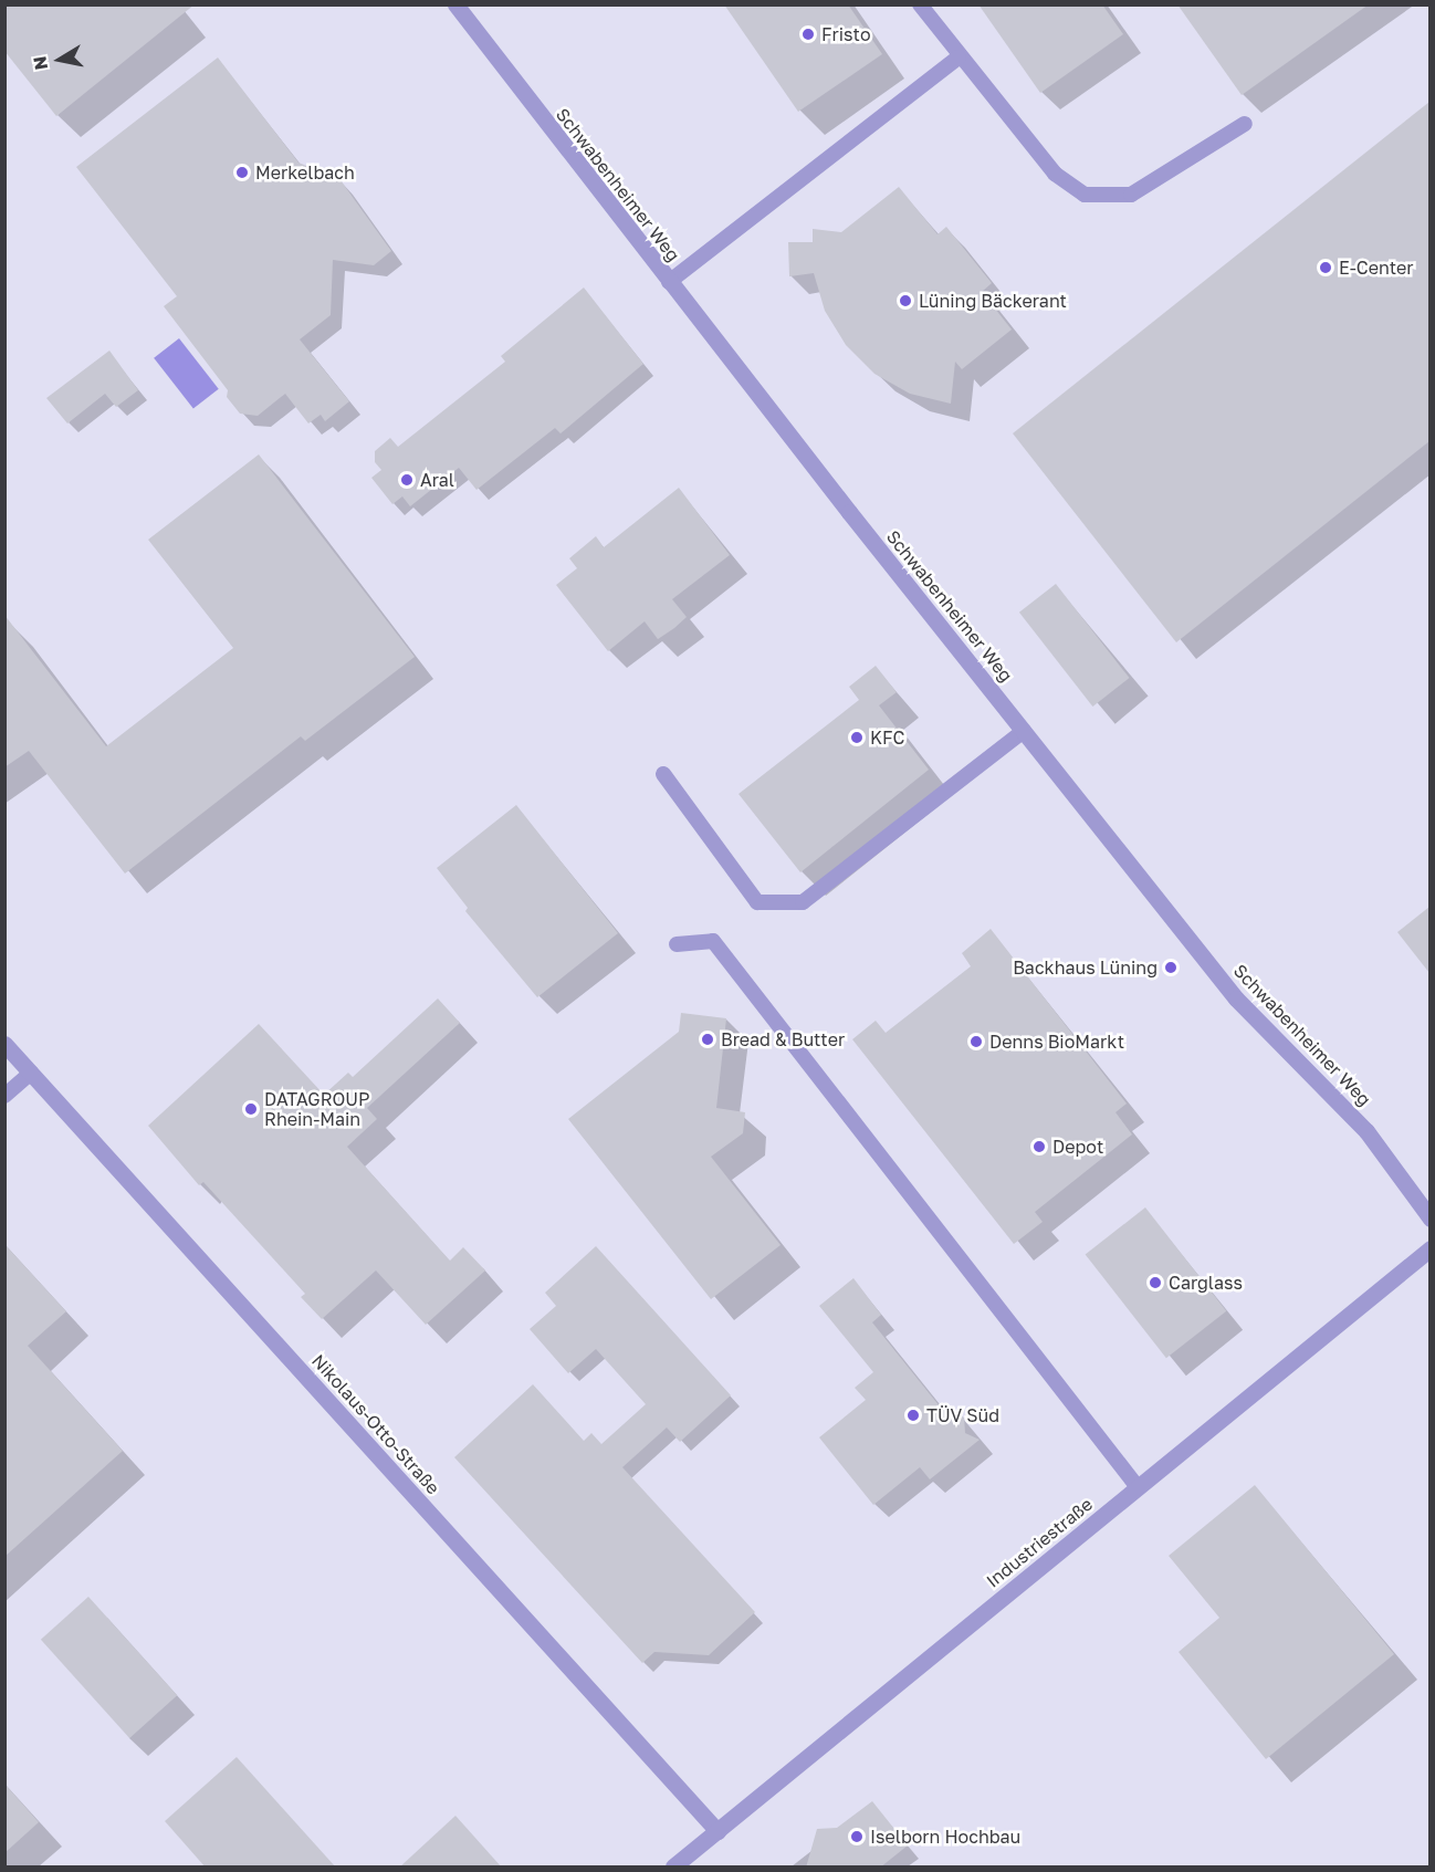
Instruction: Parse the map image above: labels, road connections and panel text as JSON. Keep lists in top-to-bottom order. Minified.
{"streets":{"street":["Schwabenheimer Weg","Nikolaus-Otto-Straße","Industriestraße"]},"crossings":[["Nikolaus-Otto-Straße","Industriestraße"]],"places":["Fristo","Merkelbach","E-Center","Lüning Bäckerant","Aral","KFC","Backhaus Lüning","Bread & Butter","Denns BioMarkt","DATAGROUP Rhein-Main","Depot","Carglass","TÜV Süd","Iselborn Hochbau"],"north":"left"}
